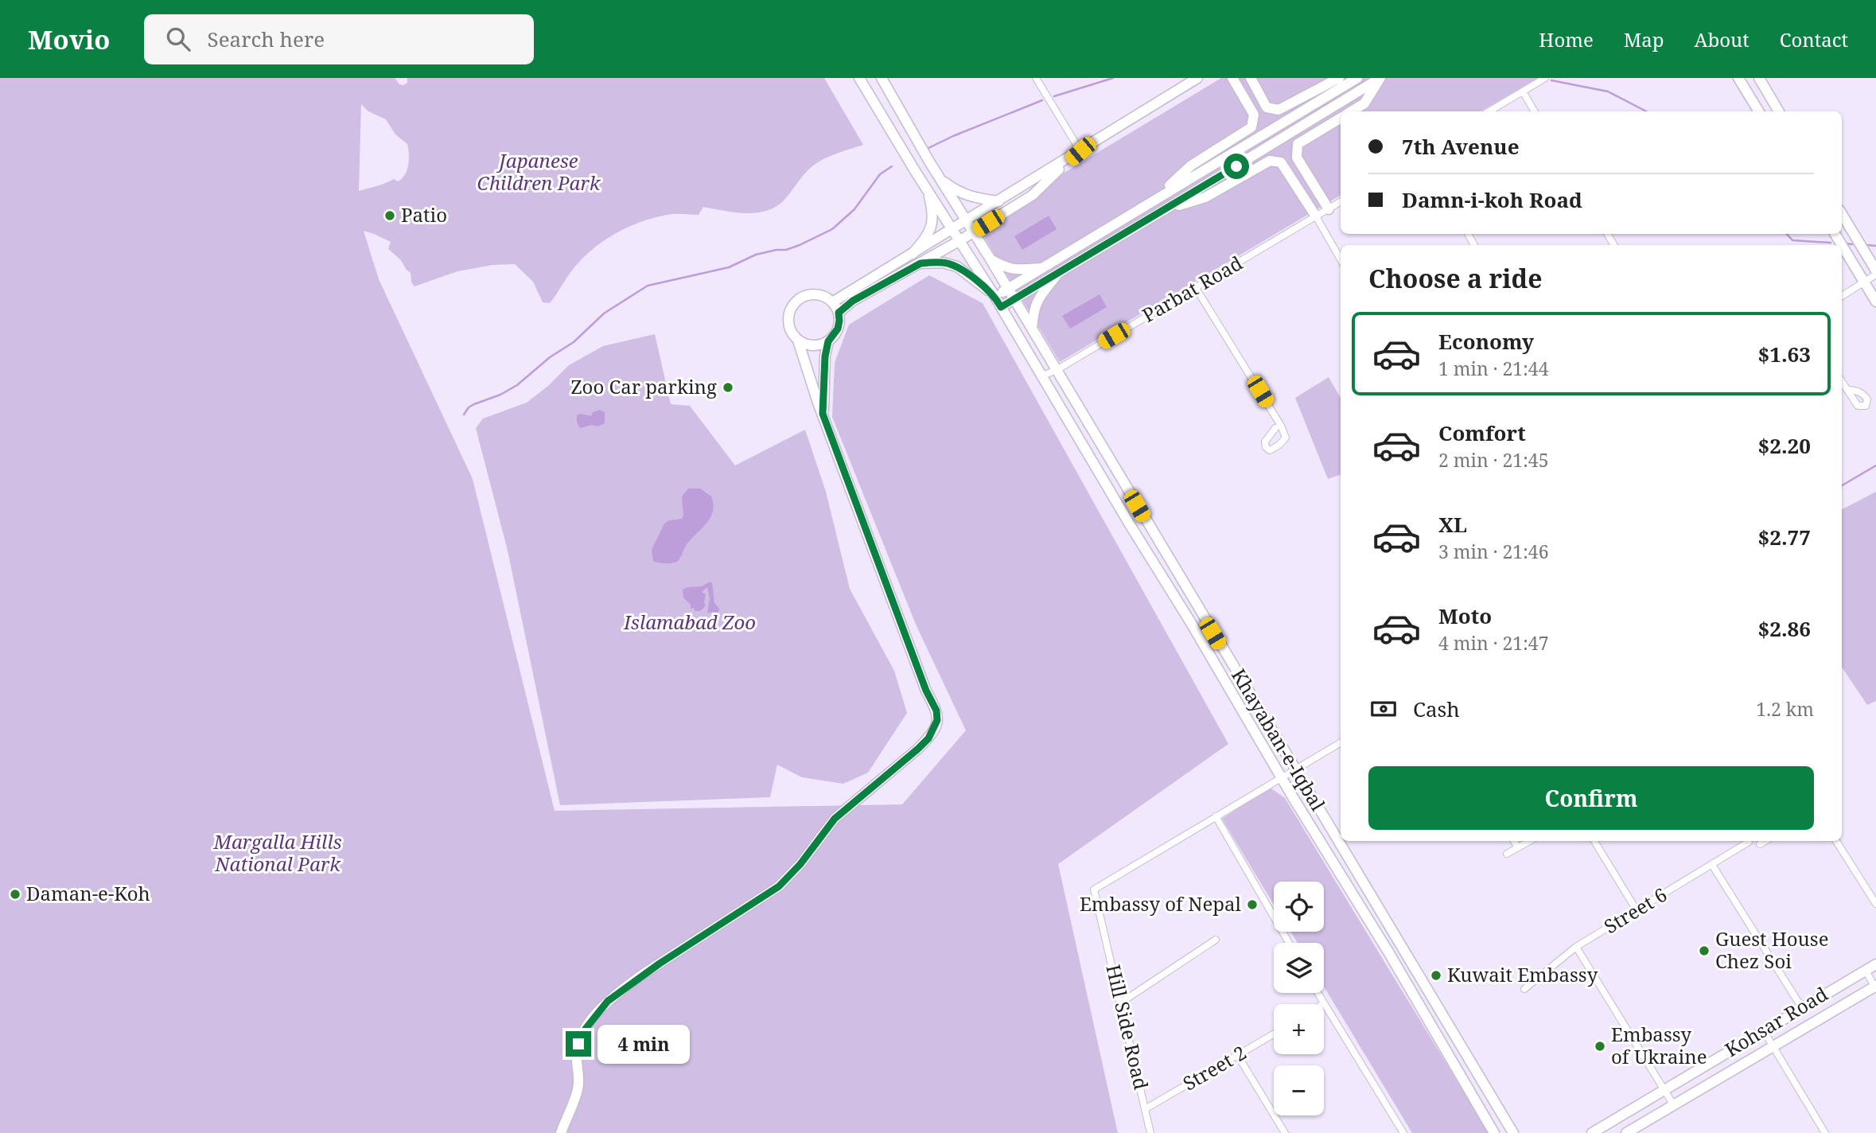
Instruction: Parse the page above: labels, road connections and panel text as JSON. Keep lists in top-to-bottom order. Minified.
{"streets":{"main road":["Khayaban-e-Iqbal","Kohsar Road"],"street":["Parbat Road","Street 6","Hill Side Road","Street 2"]},"crossings":[["Parbat Road","Khayaban-e-Iqbal"],["Hill Side Road","Street 2"]],"parks":["Japanese Children Park","Islamabad Zoo","Margalla Hills National Park"],"places":["Patio","Zoo Car parking","Daman-e-Koh","Embassy of Nepal","Guest House Chez Soi","Kuwait Embassy","Embassy of Ukraine"],"page":{"header":"Movio","search":"Search here","nav":["Home","Map","About","Contact"],"banner":["7th Avenue","Damn-i-koh Road"],"heading":"Choose a ride","list":[{"name":"Economy","note":"1 min · 21:44","value":"$1.63"},{"name":"Comfort","note":"2 min · 21:45","value":"$2.20"},{"name":"XL","note":"3 min · 21:46","value":"$2.77"},{"name":"Moto","note":"4 min · 21:47","value":"$2.86"}],"pay":["Cash","1.2 km"],"buttons":"Confirm","map_buttons":["+","−"],"bubble":"4 min"}}
